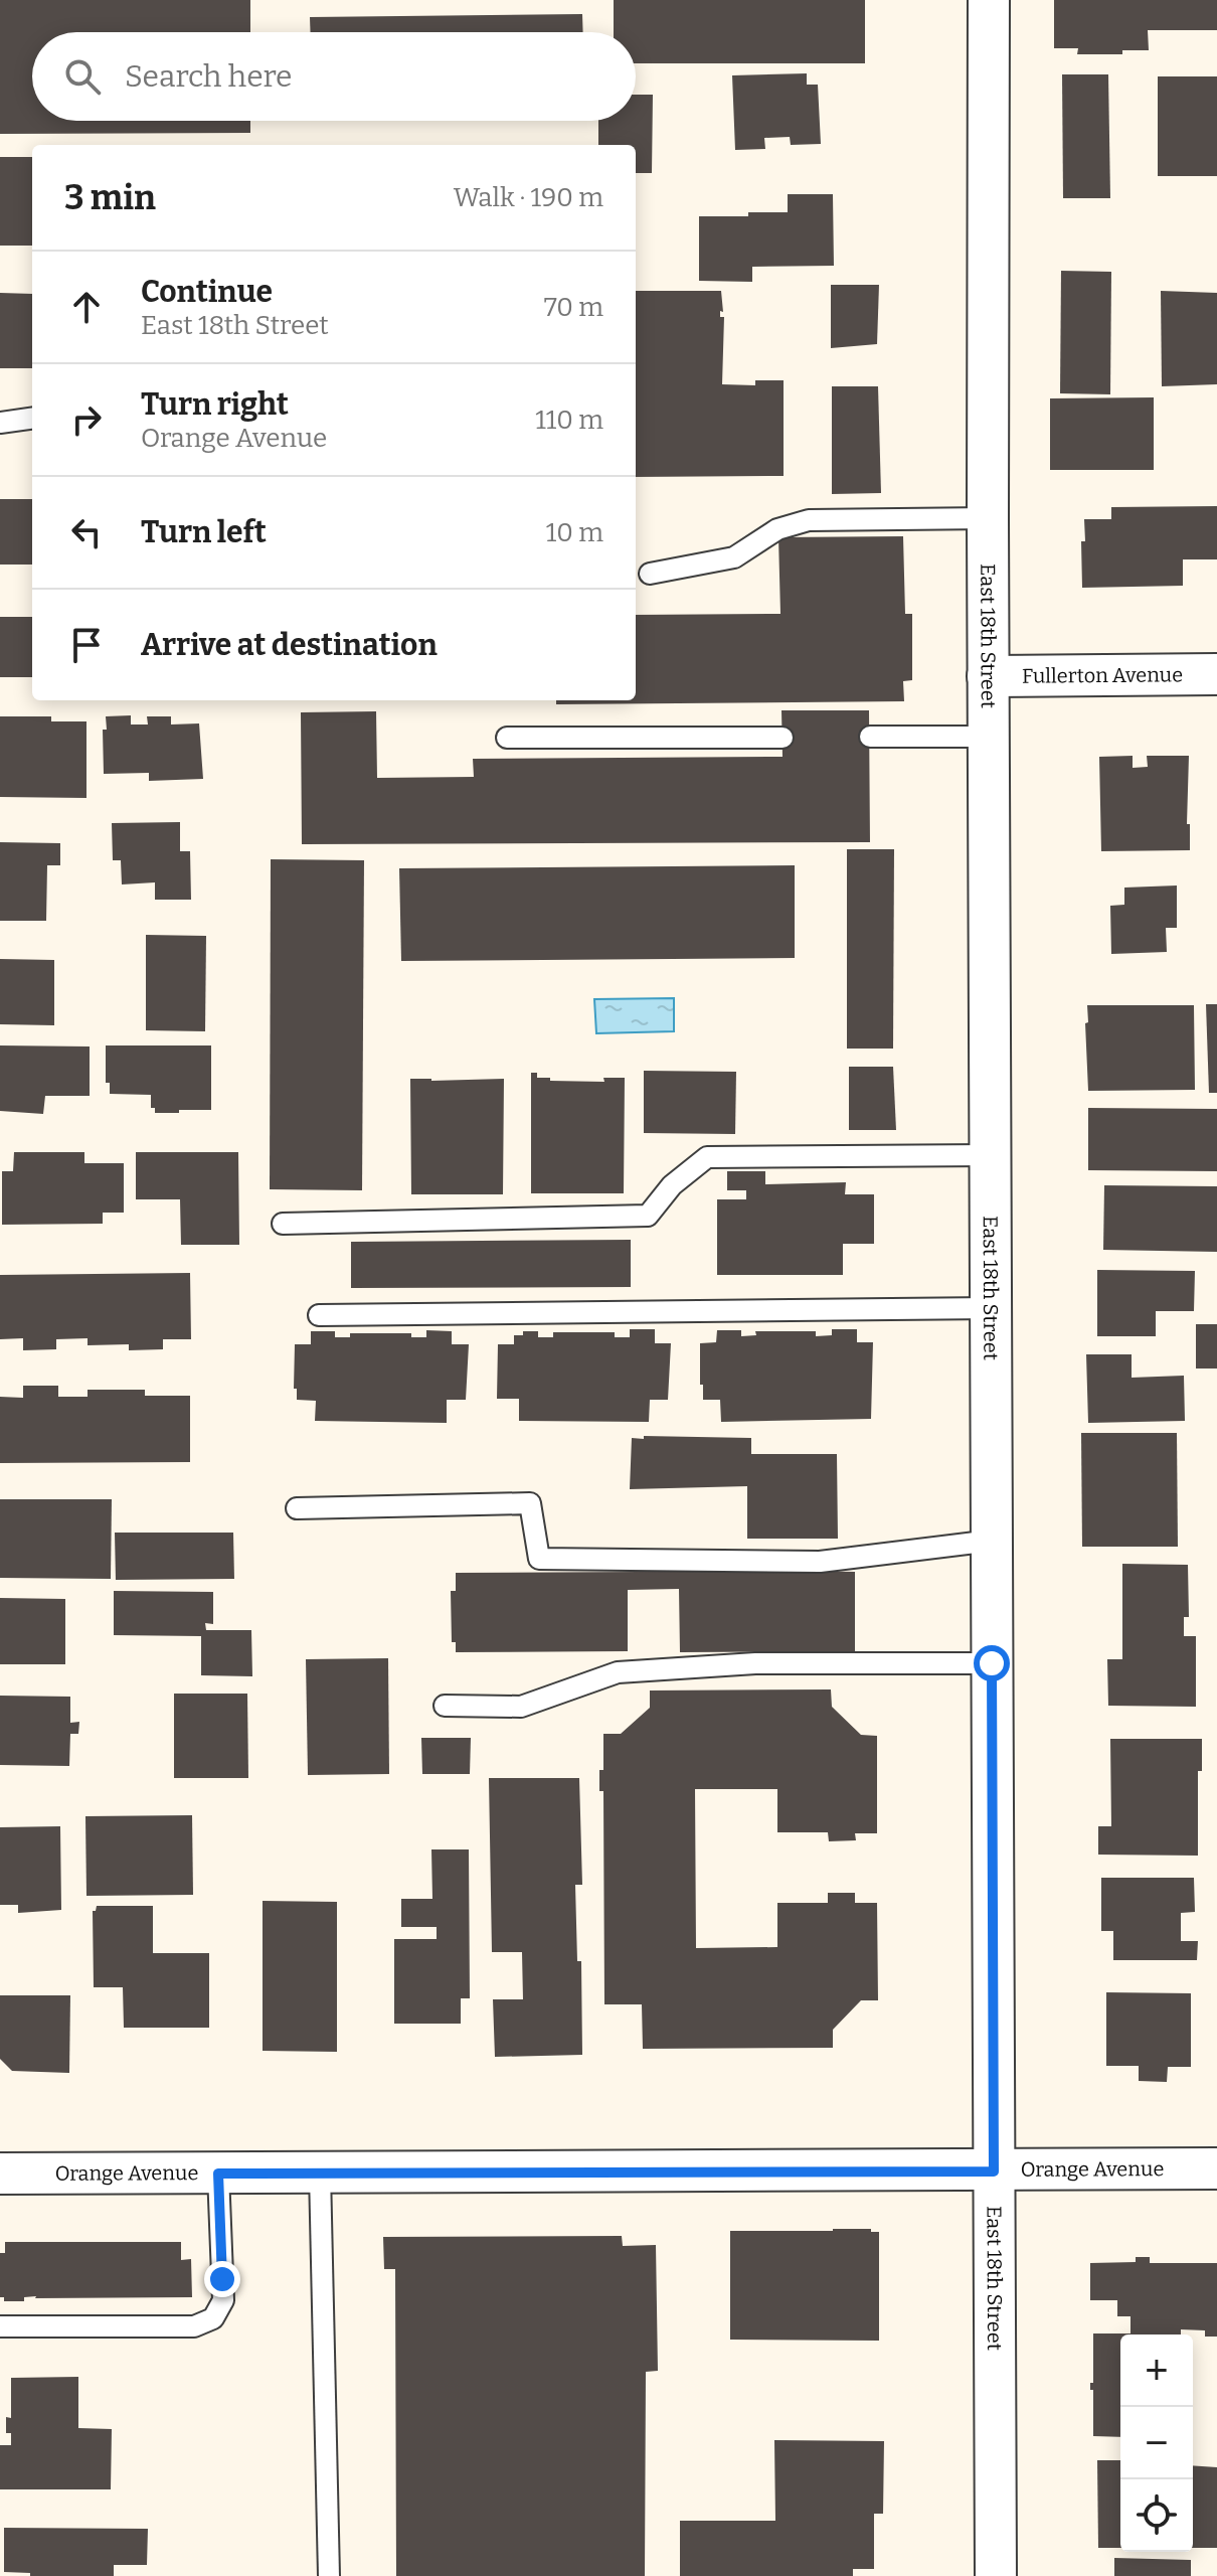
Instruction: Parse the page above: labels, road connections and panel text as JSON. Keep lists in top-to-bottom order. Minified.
{"streets":{"street":["East 18th Street","Fullerton Avenue","Orange Avenue"]},"crossings":[["East 18th Street","Fullerton Avenue"],["East 18th Street","Orange Avenue"]],"page":{"search":"Search here","heading":["3 min","Walk · 190 m"],"list":[["Continue","East 18th Street","70 m"],["Turn right","Orange Avenue","110 m"],["Turn left","10 m"],"Arrive at destination"],"map_buttons":["+","−"]}}
